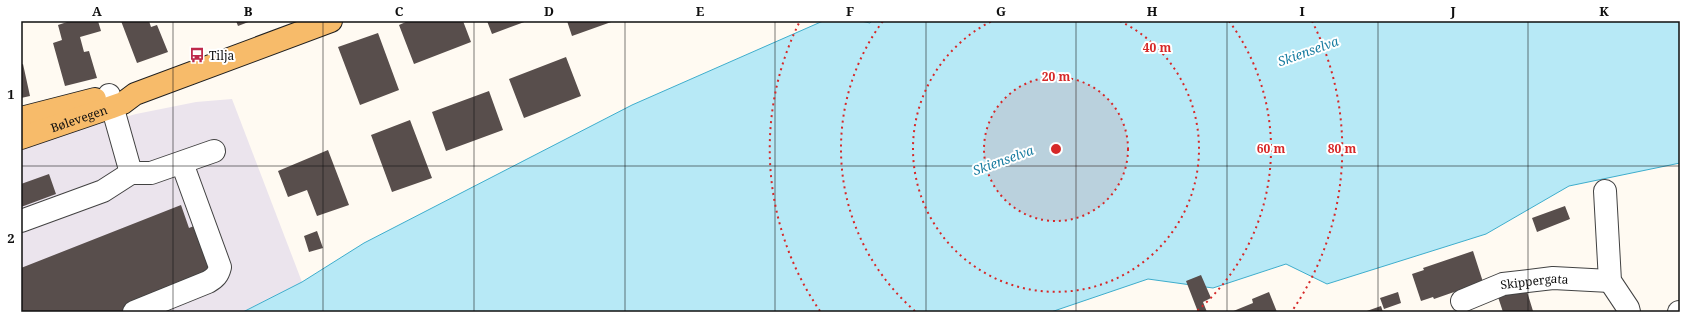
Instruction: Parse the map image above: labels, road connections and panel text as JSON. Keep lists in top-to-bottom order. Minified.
{"streets":{"main road":["Bølevegen"],"lane":["Skippergata"]},"water":["Skienselva"],"places":{"bus stop":["Tilja"]},"grid":{"columns":["A","B","C","D","E","F","G","H","I","J","K"],"rows":["1","2"]},"rings":["40 m","20 m","60 m","80 m"]}
